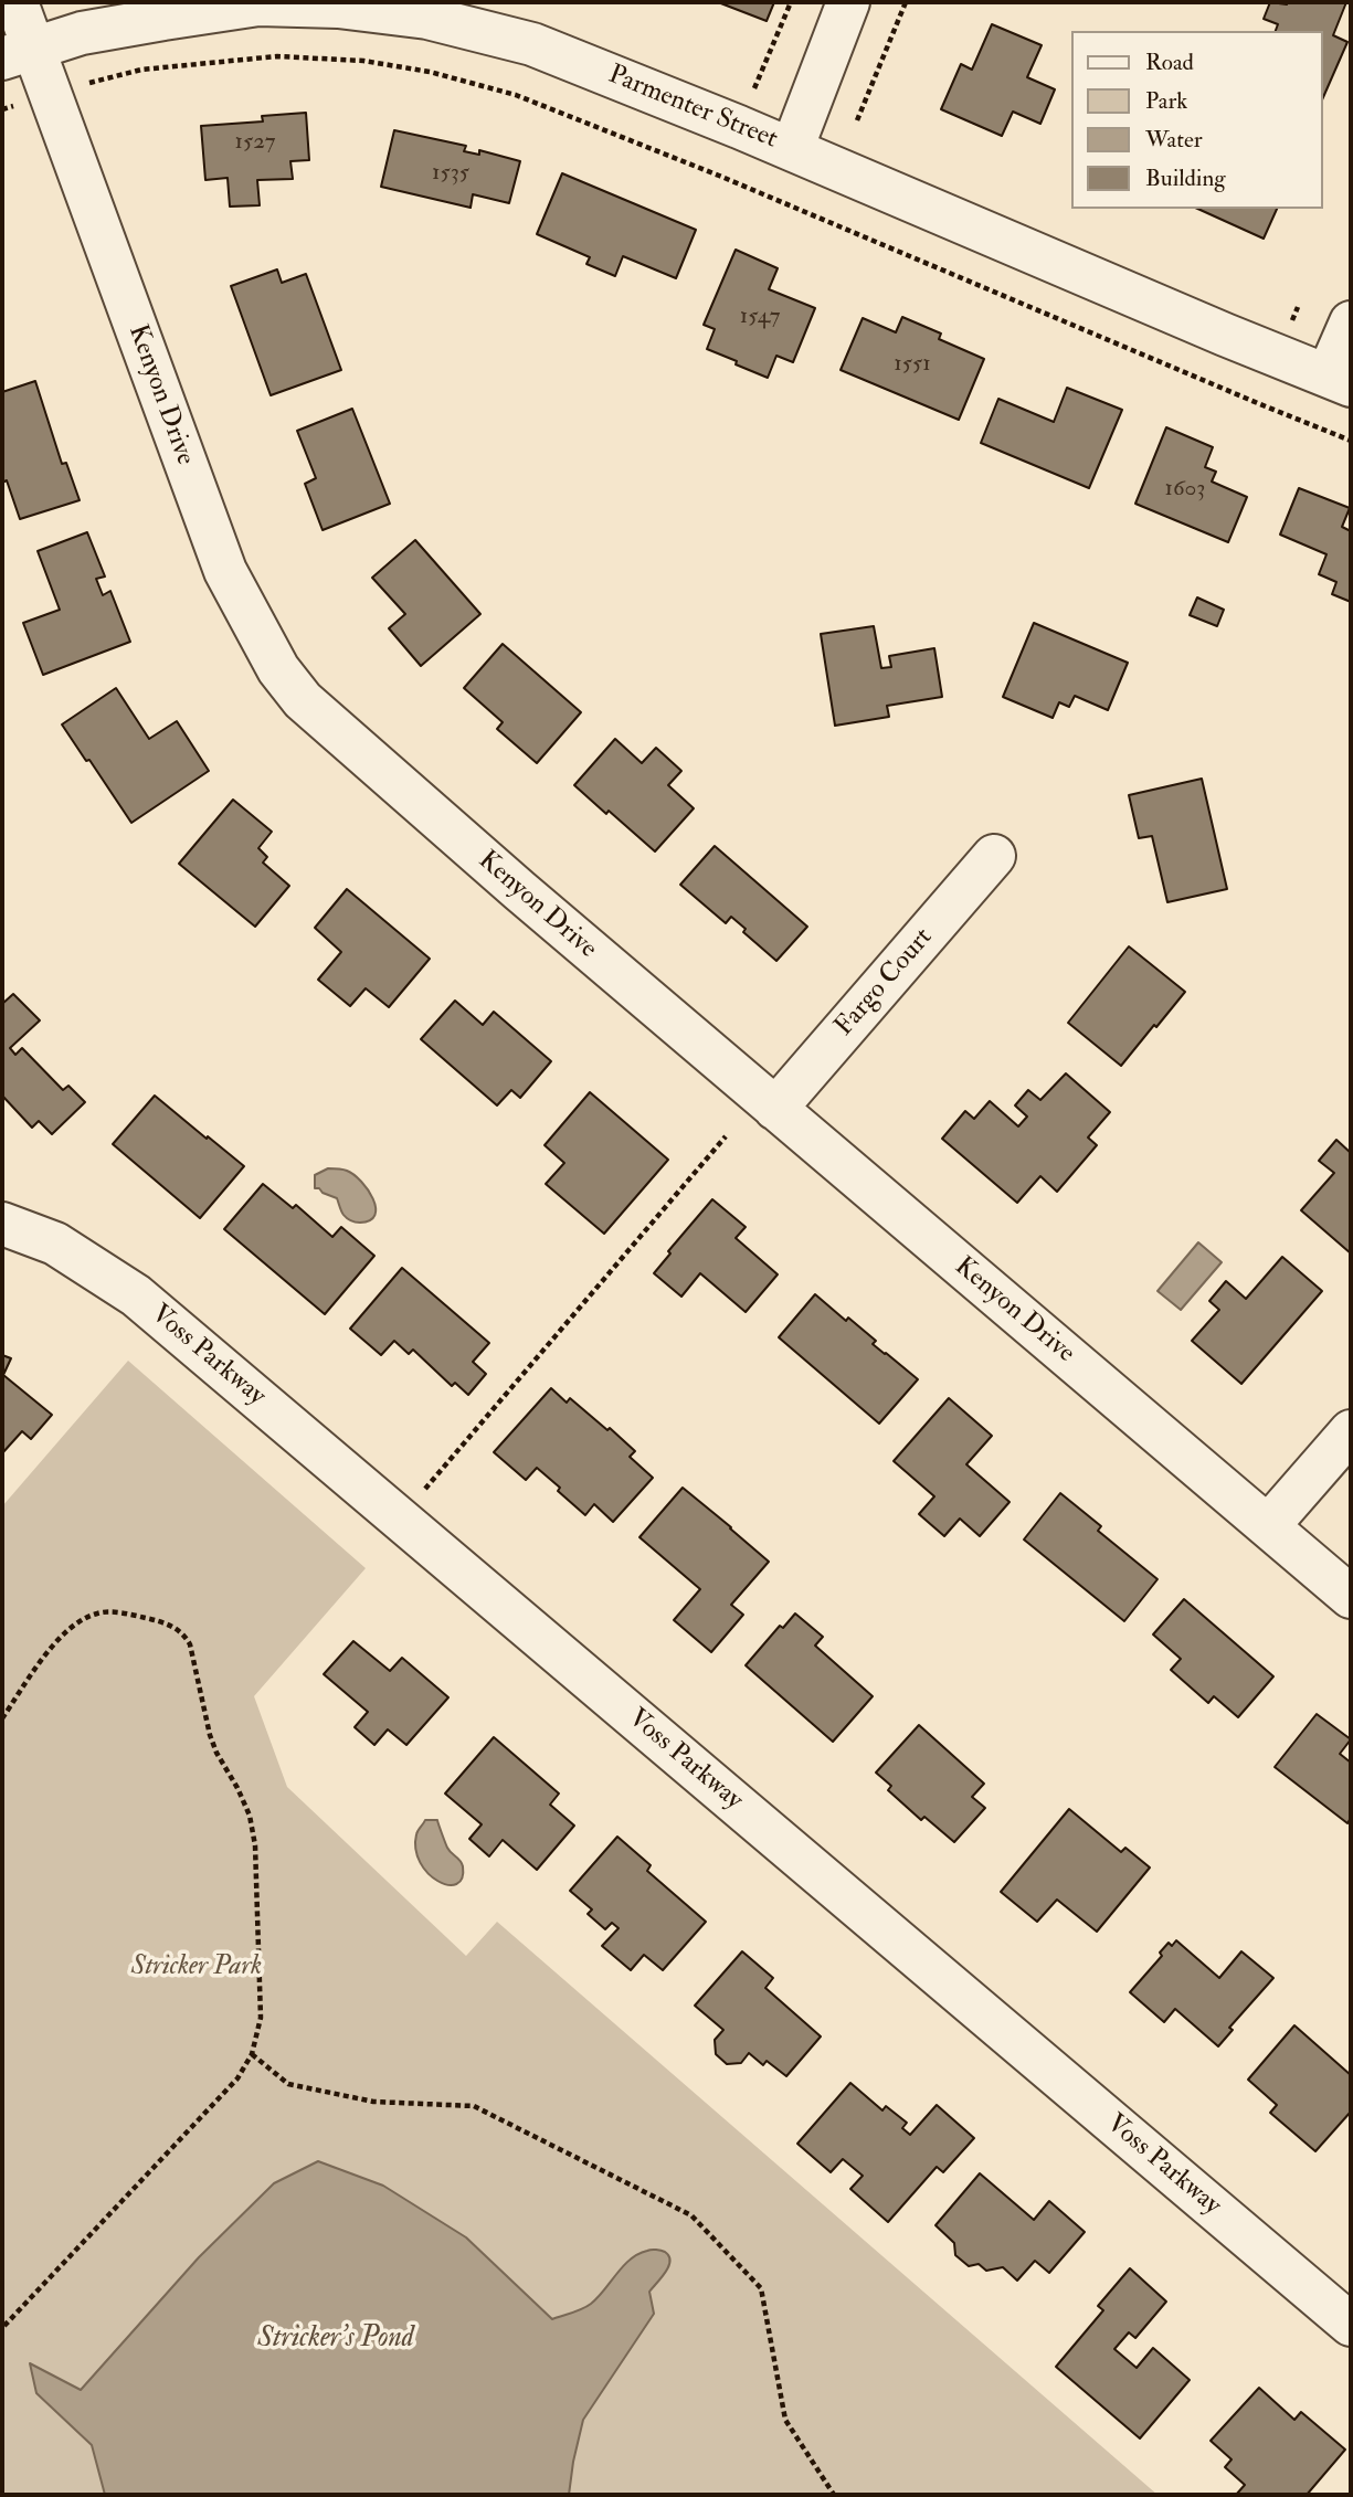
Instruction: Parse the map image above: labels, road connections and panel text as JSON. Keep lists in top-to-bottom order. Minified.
{"streets":{"street":["Parmenter Street","Kenyon Drive","Fargo Court","Voss Parkway"]},"crossings":[["Parmenter Street","Kenyon Drive"],["Kenyon Drive","Fargo Court"]],"water":["Stricker's Pond"],"parks":["Stricker Park"],"house_numbers":["1527","1535","1547","1551","1603"],"legend":["Road","Park","Water","Building"]}
